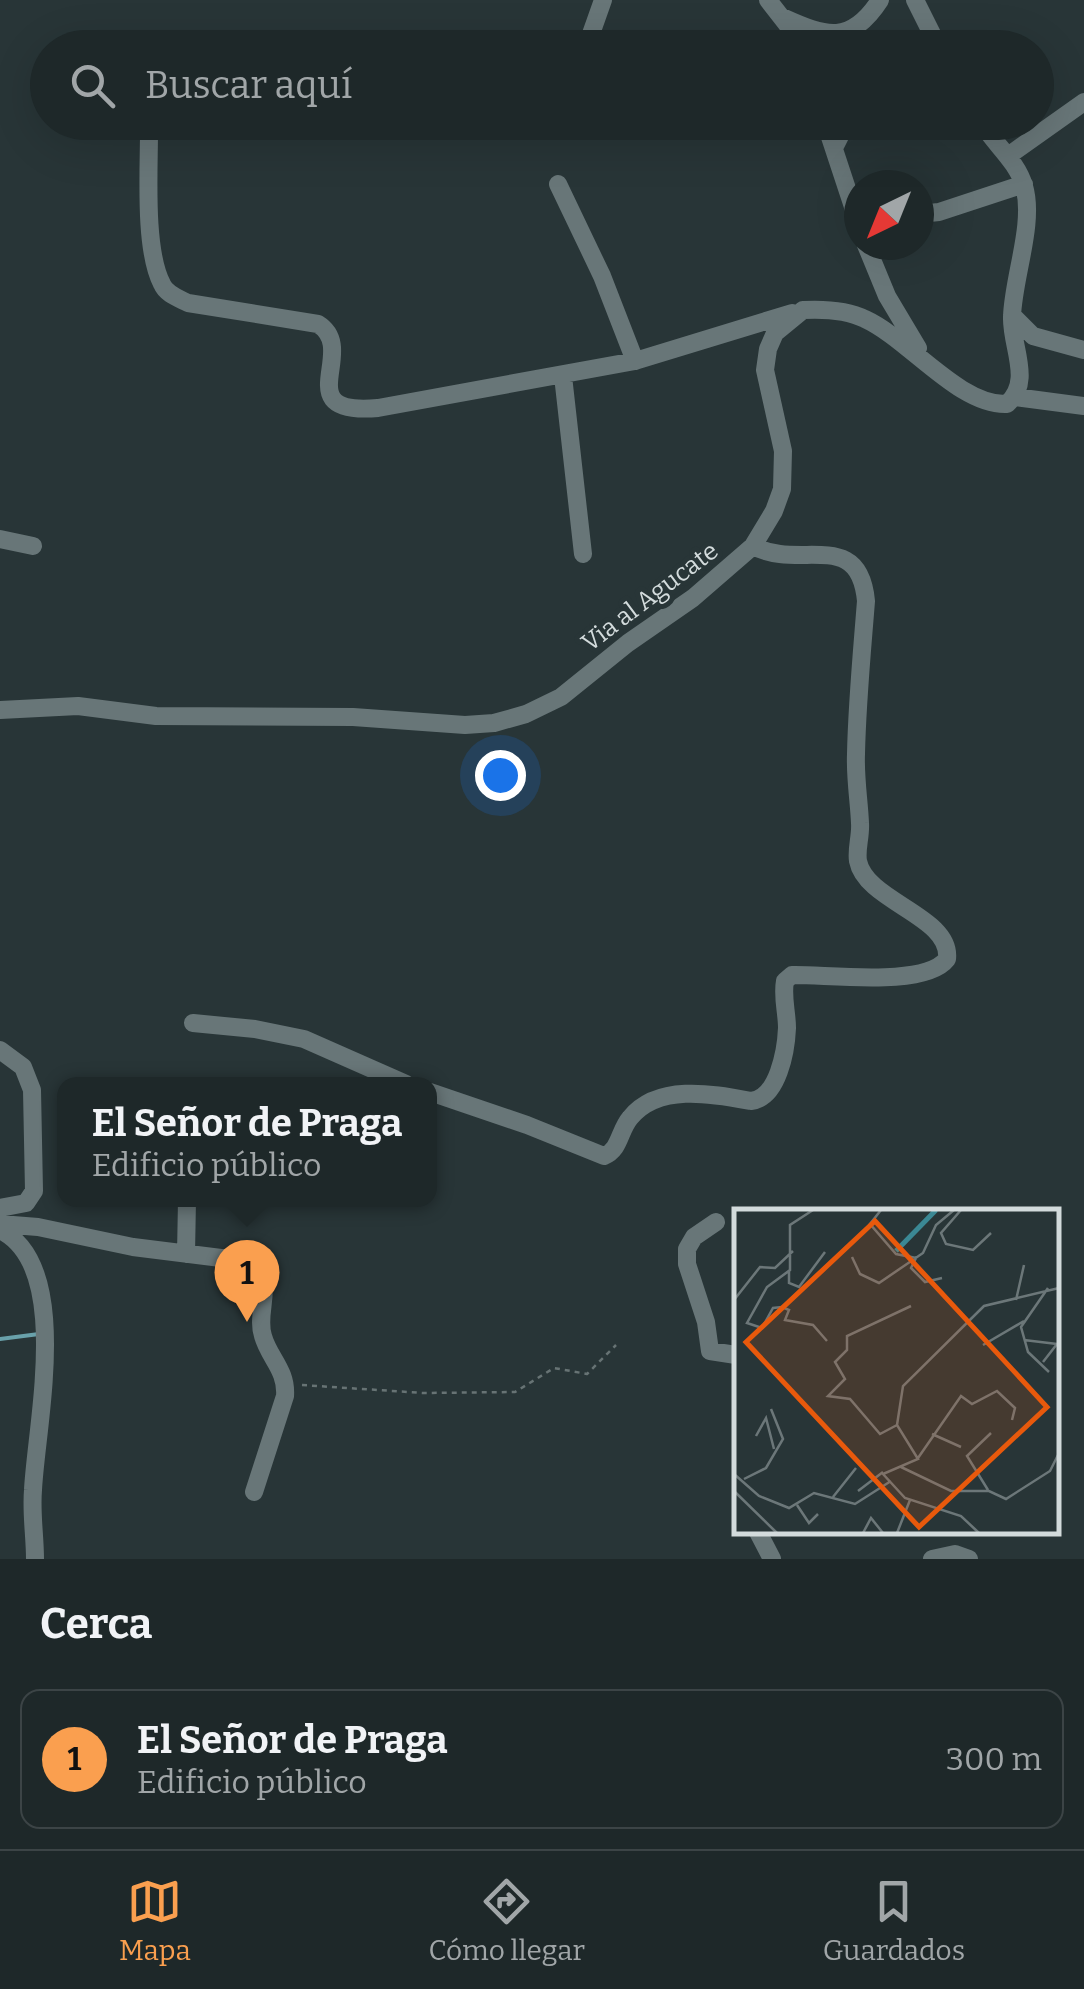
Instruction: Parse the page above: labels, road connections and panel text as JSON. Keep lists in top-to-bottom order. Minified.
{"streets":{"street":["Via al Agucate"]},"north":"bottom left","page":{"search":"Buscar aquí","popup":["El Señor de Praga","Edificio público"],"pins":"1","heading":"Cerca","list":[{"mark":"1","name":"El Señor de Praga","note":"Edificio público","value":"300 m"}],"nav":["Mapa","Cómo llegar","Guardados"]}}
